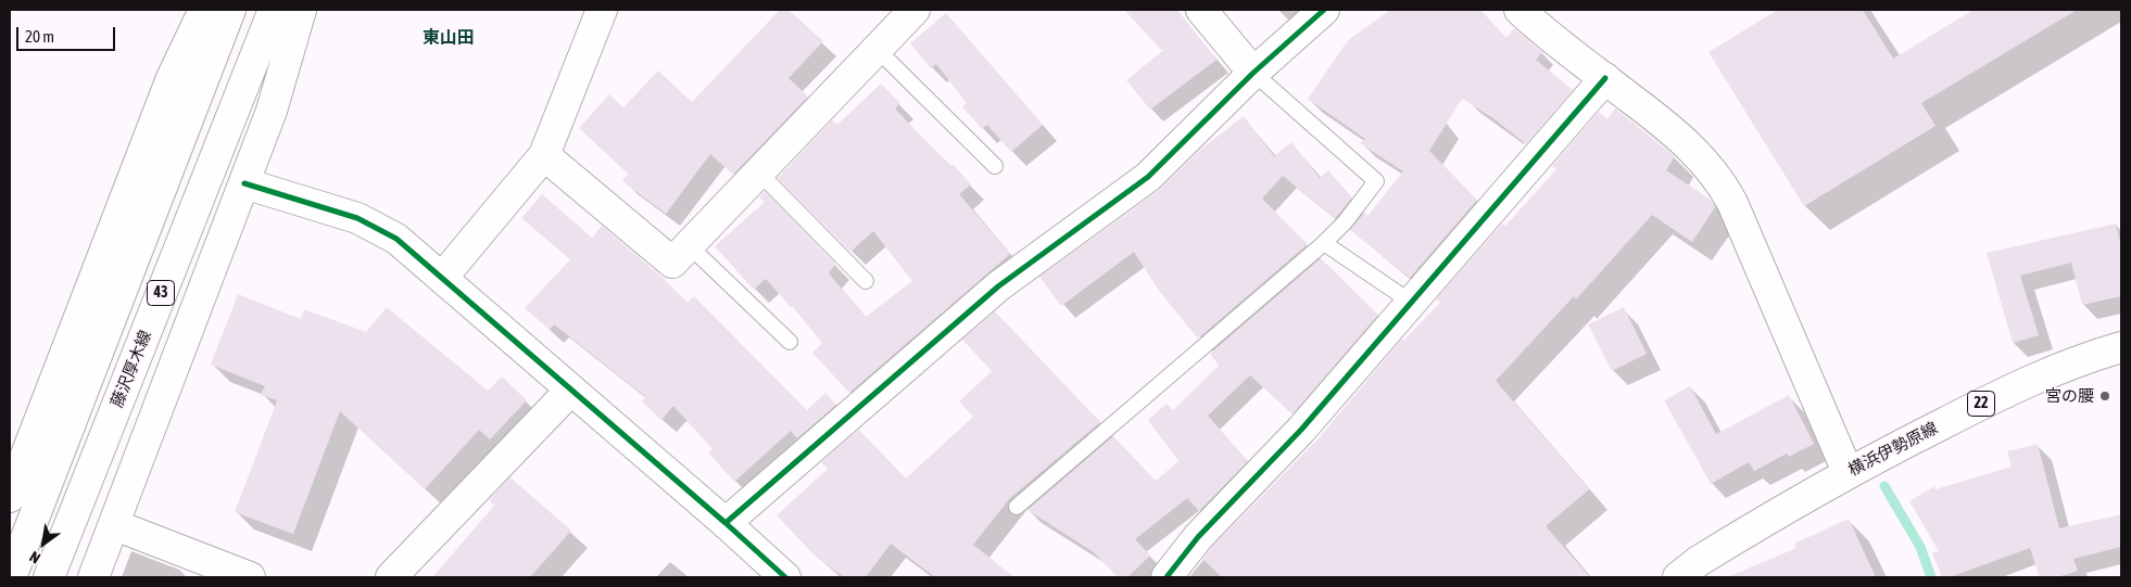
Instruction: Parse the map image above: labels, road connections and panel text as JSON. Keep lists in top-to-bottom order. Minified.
{"streets":{"street":["43","藤沢厚木線","22","横浜伊勢原線"]},"districts":["東山田"],"places":["宮の腰"],"scale_bar":"20 m","north":"bottom left"}
